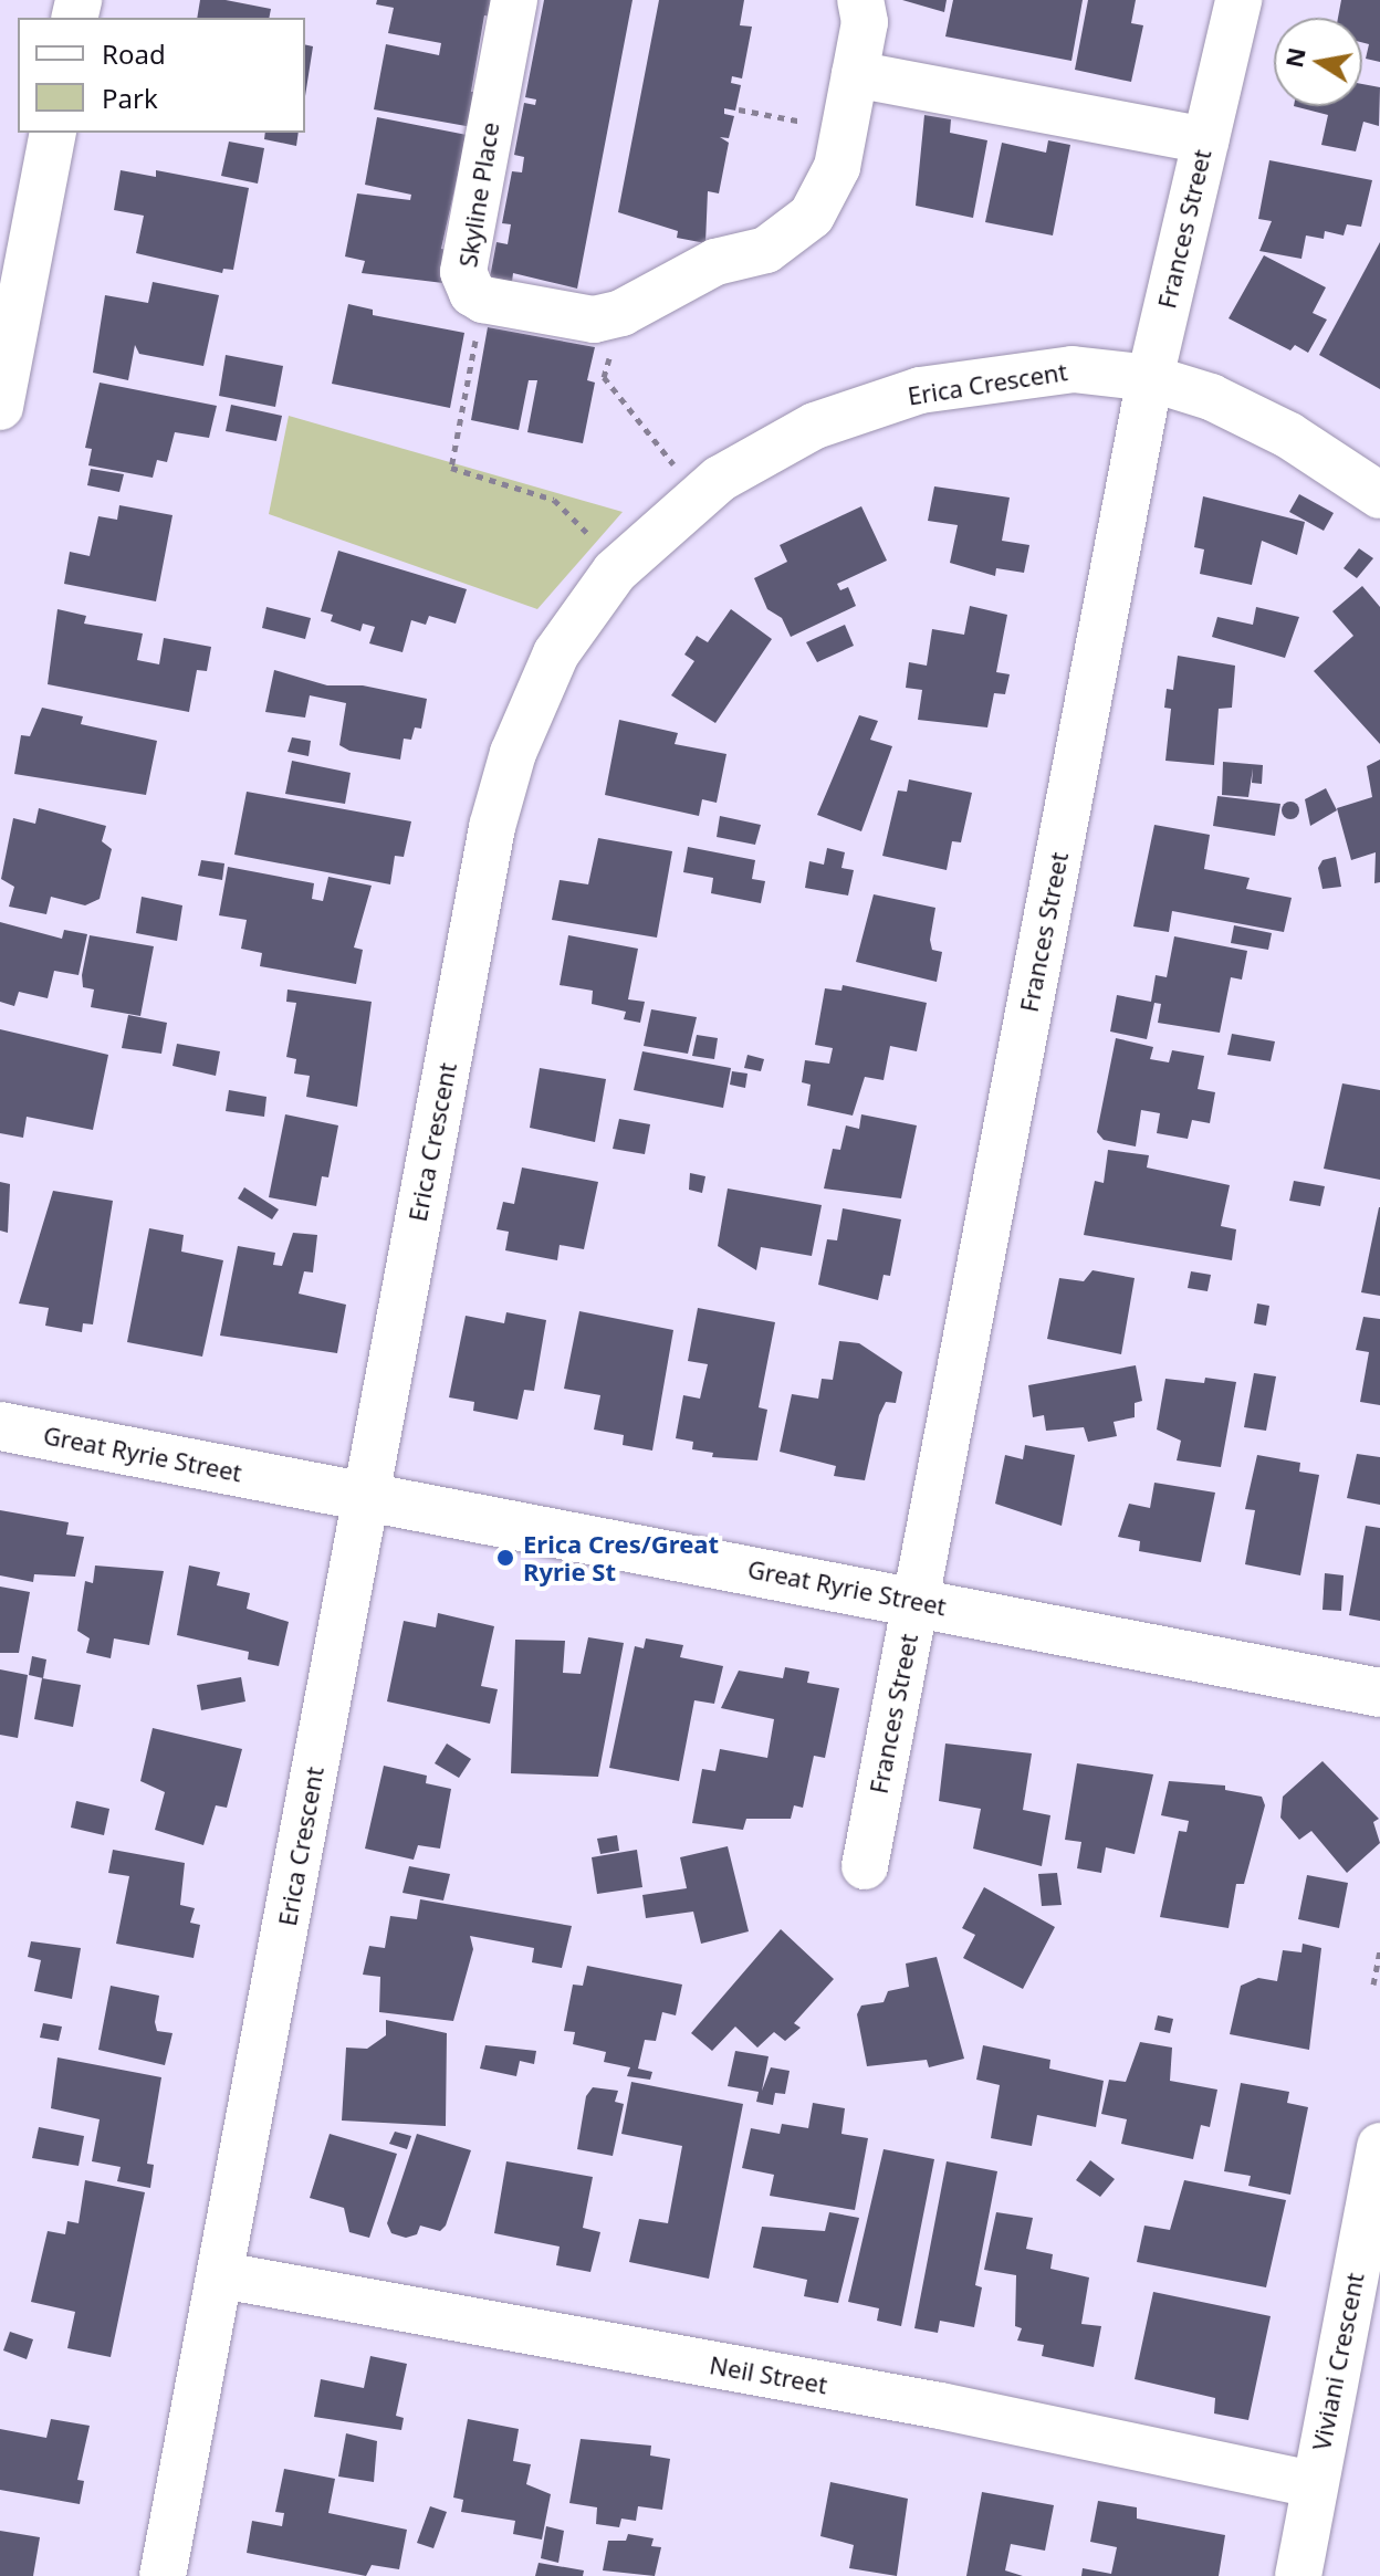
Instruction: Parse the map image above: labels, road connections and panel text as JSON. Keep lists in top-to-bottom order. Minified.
{"streets":{"main road":["Great Ryrie Street"],"street":["Skyline Place","Frances Street","Erica Crescent","Viviani Crescent","Neil Street"]},"crossings":[["Frances Street","Erica Crescent"],["Frances Street","Great Ryrie Street"],["Erica Crescent","Great Ryrie Street"],["Erica Crescent","Neil Street"],["Viviani Crescent","Neil Street"]],"places":["Erica Cres/Great Ryrie St"],"legend":["Road","Park"],"north":"left"}
